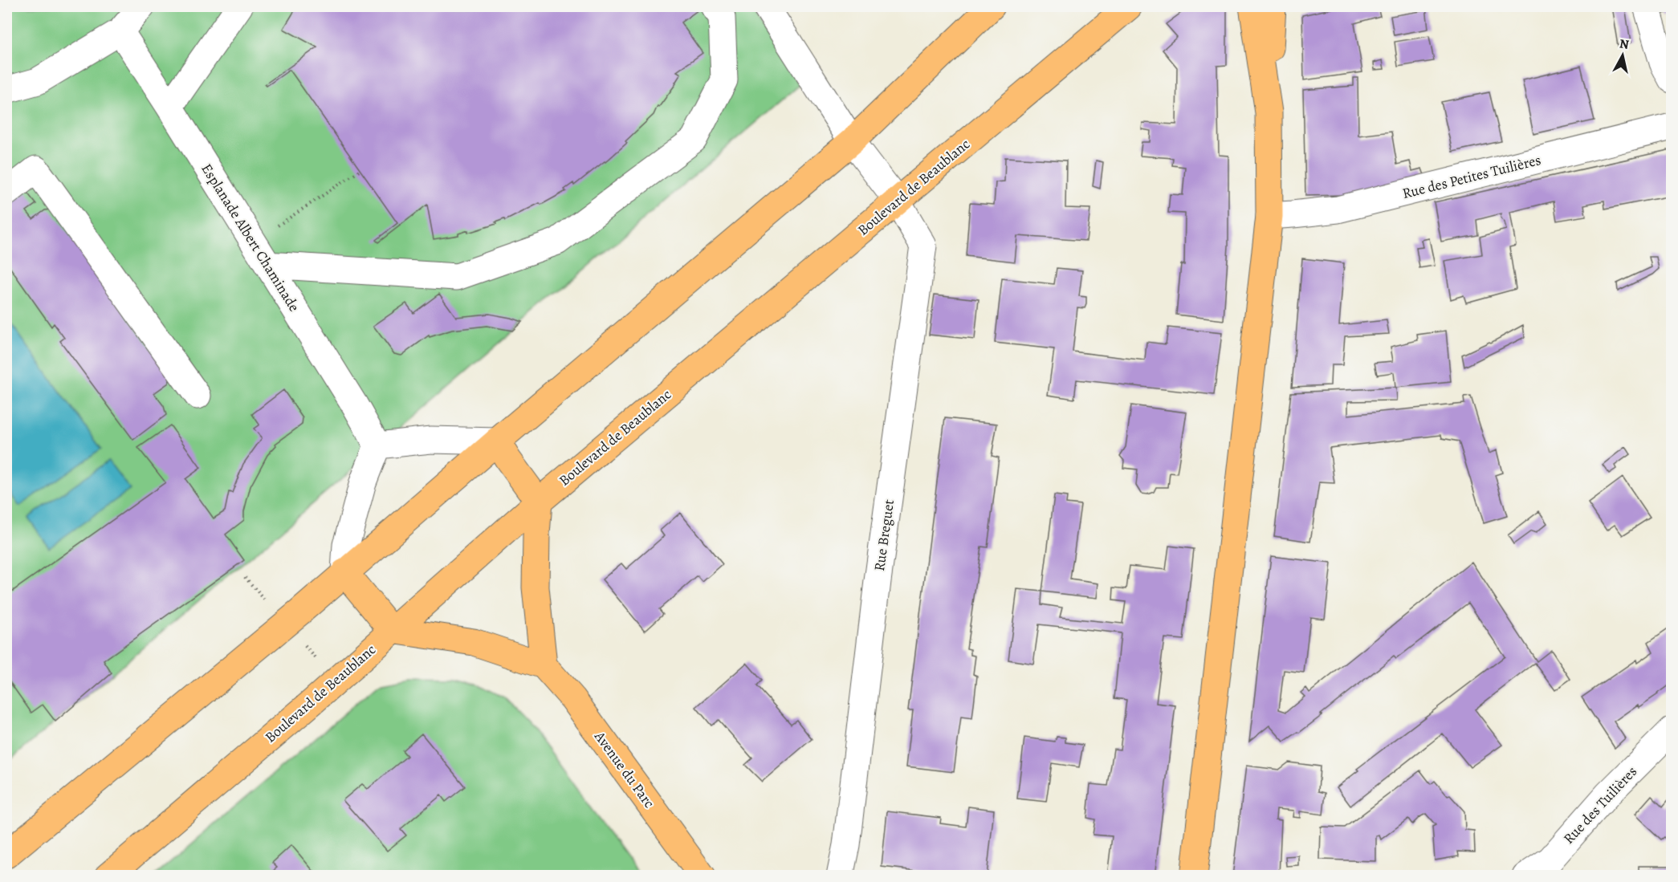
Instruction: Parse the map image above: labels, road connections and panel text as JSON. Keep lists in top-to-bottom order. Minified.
{"streets":{"main road":["Boulevard de Beaublanc","Avenue du Parc"],"street":["Rue des Petites Tuilières","Esplanade Albert Chaminade","Rue Breguet","Rue des Tuilières"]},"crossings":[["Boulevard de Beaublanc","Rue Breguet"]],"north":"top"}
